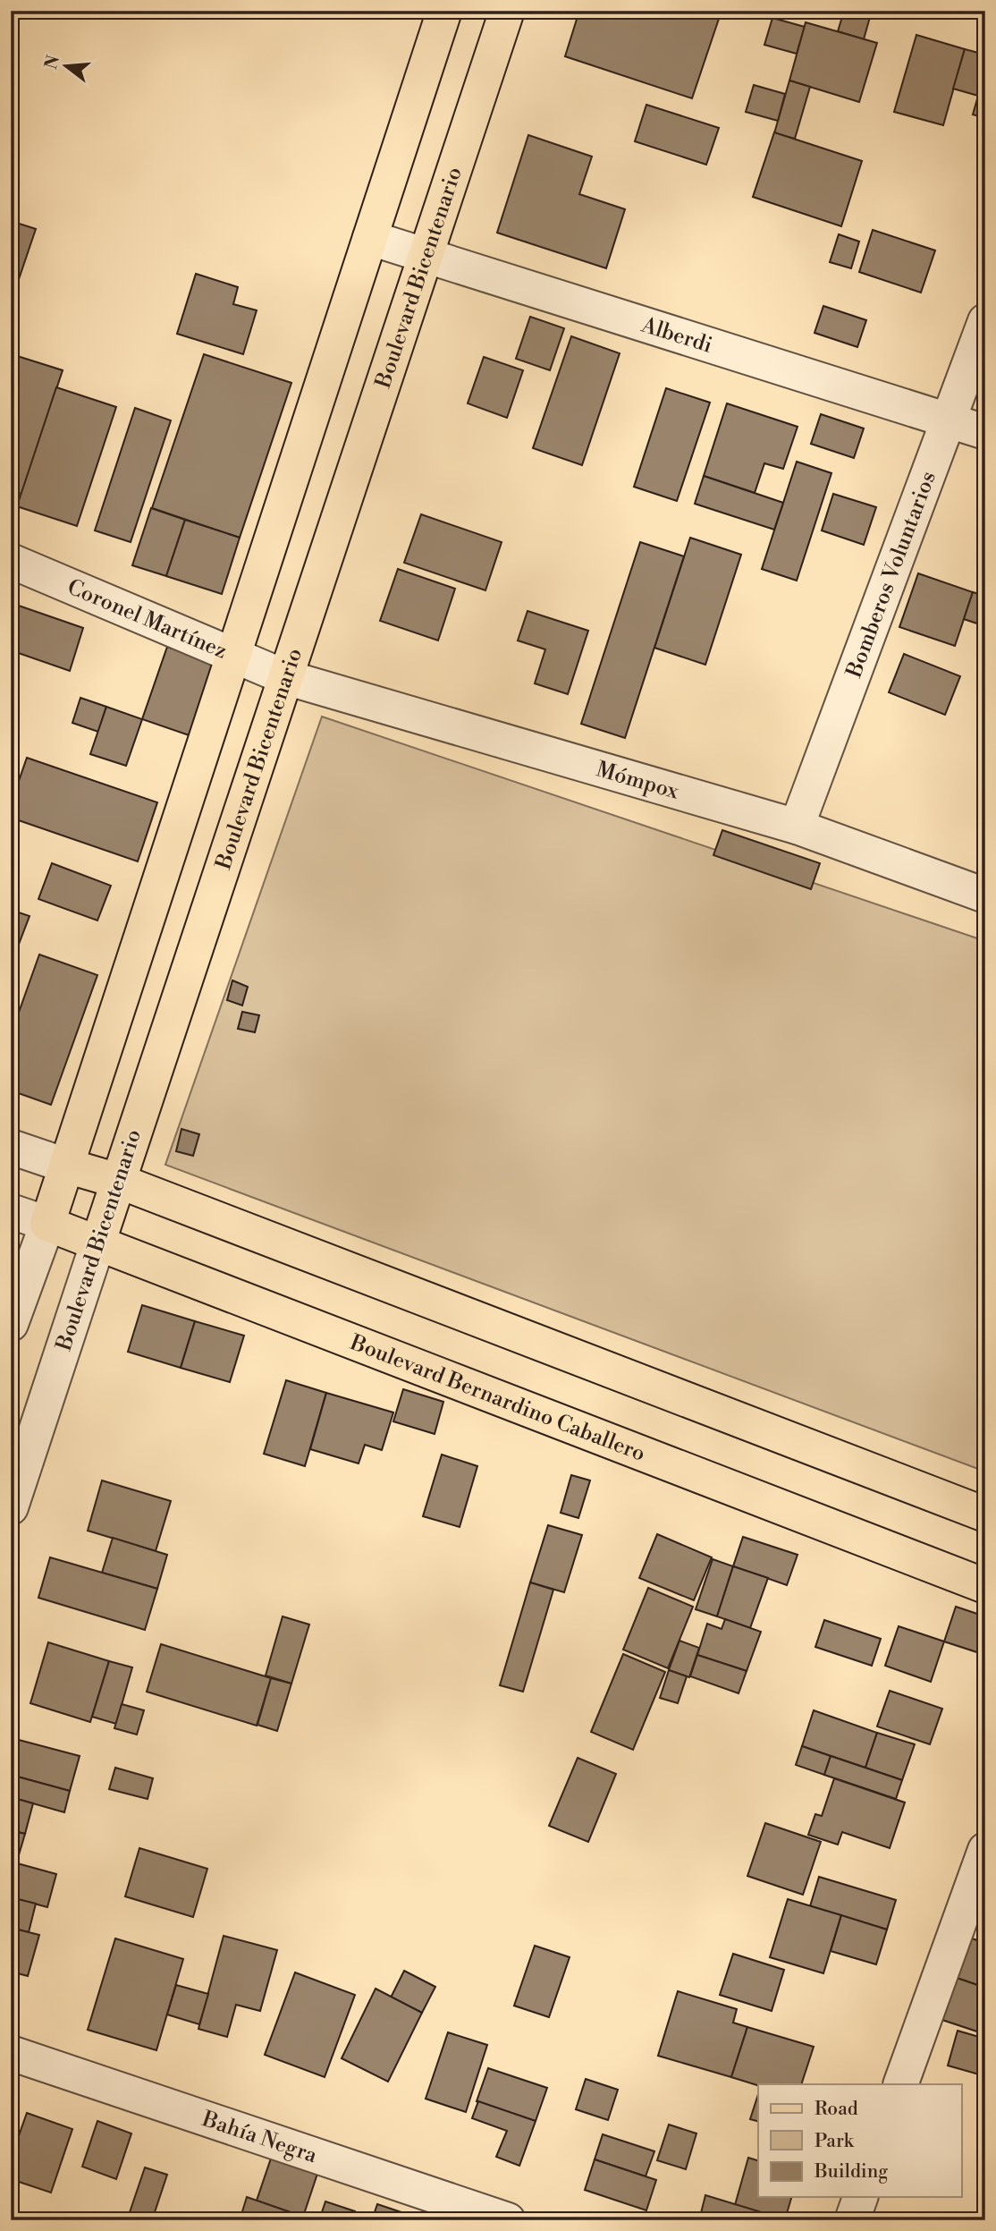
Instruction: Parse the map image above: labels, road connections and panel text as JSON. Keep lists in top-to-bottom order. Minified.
{"streets":{"main road":["Boulevard Bicentenario","Boulevard Bernardino Caballero"],"street":["Alberdi","Bomberos Voluntarios","Coronel Martínez","Mómpox","Bahía Negra"]},"crossings":[["Boulevard Bicentenario","Alberdi"],["Boulevard Bicentenario","Coronel Martínez"],["Boulevard Bicentenario","Mómpox"],["Boulevard Bicentenario","Boulevard Bernardino Caballero"],["Alberdi","Bomberos Voluntarios"],["Bomberos Voluntarios","Mómpox"],["Coronel Martínez","Mómpox"]],"legend":["Road","Park","Building"],"north":"left"}
